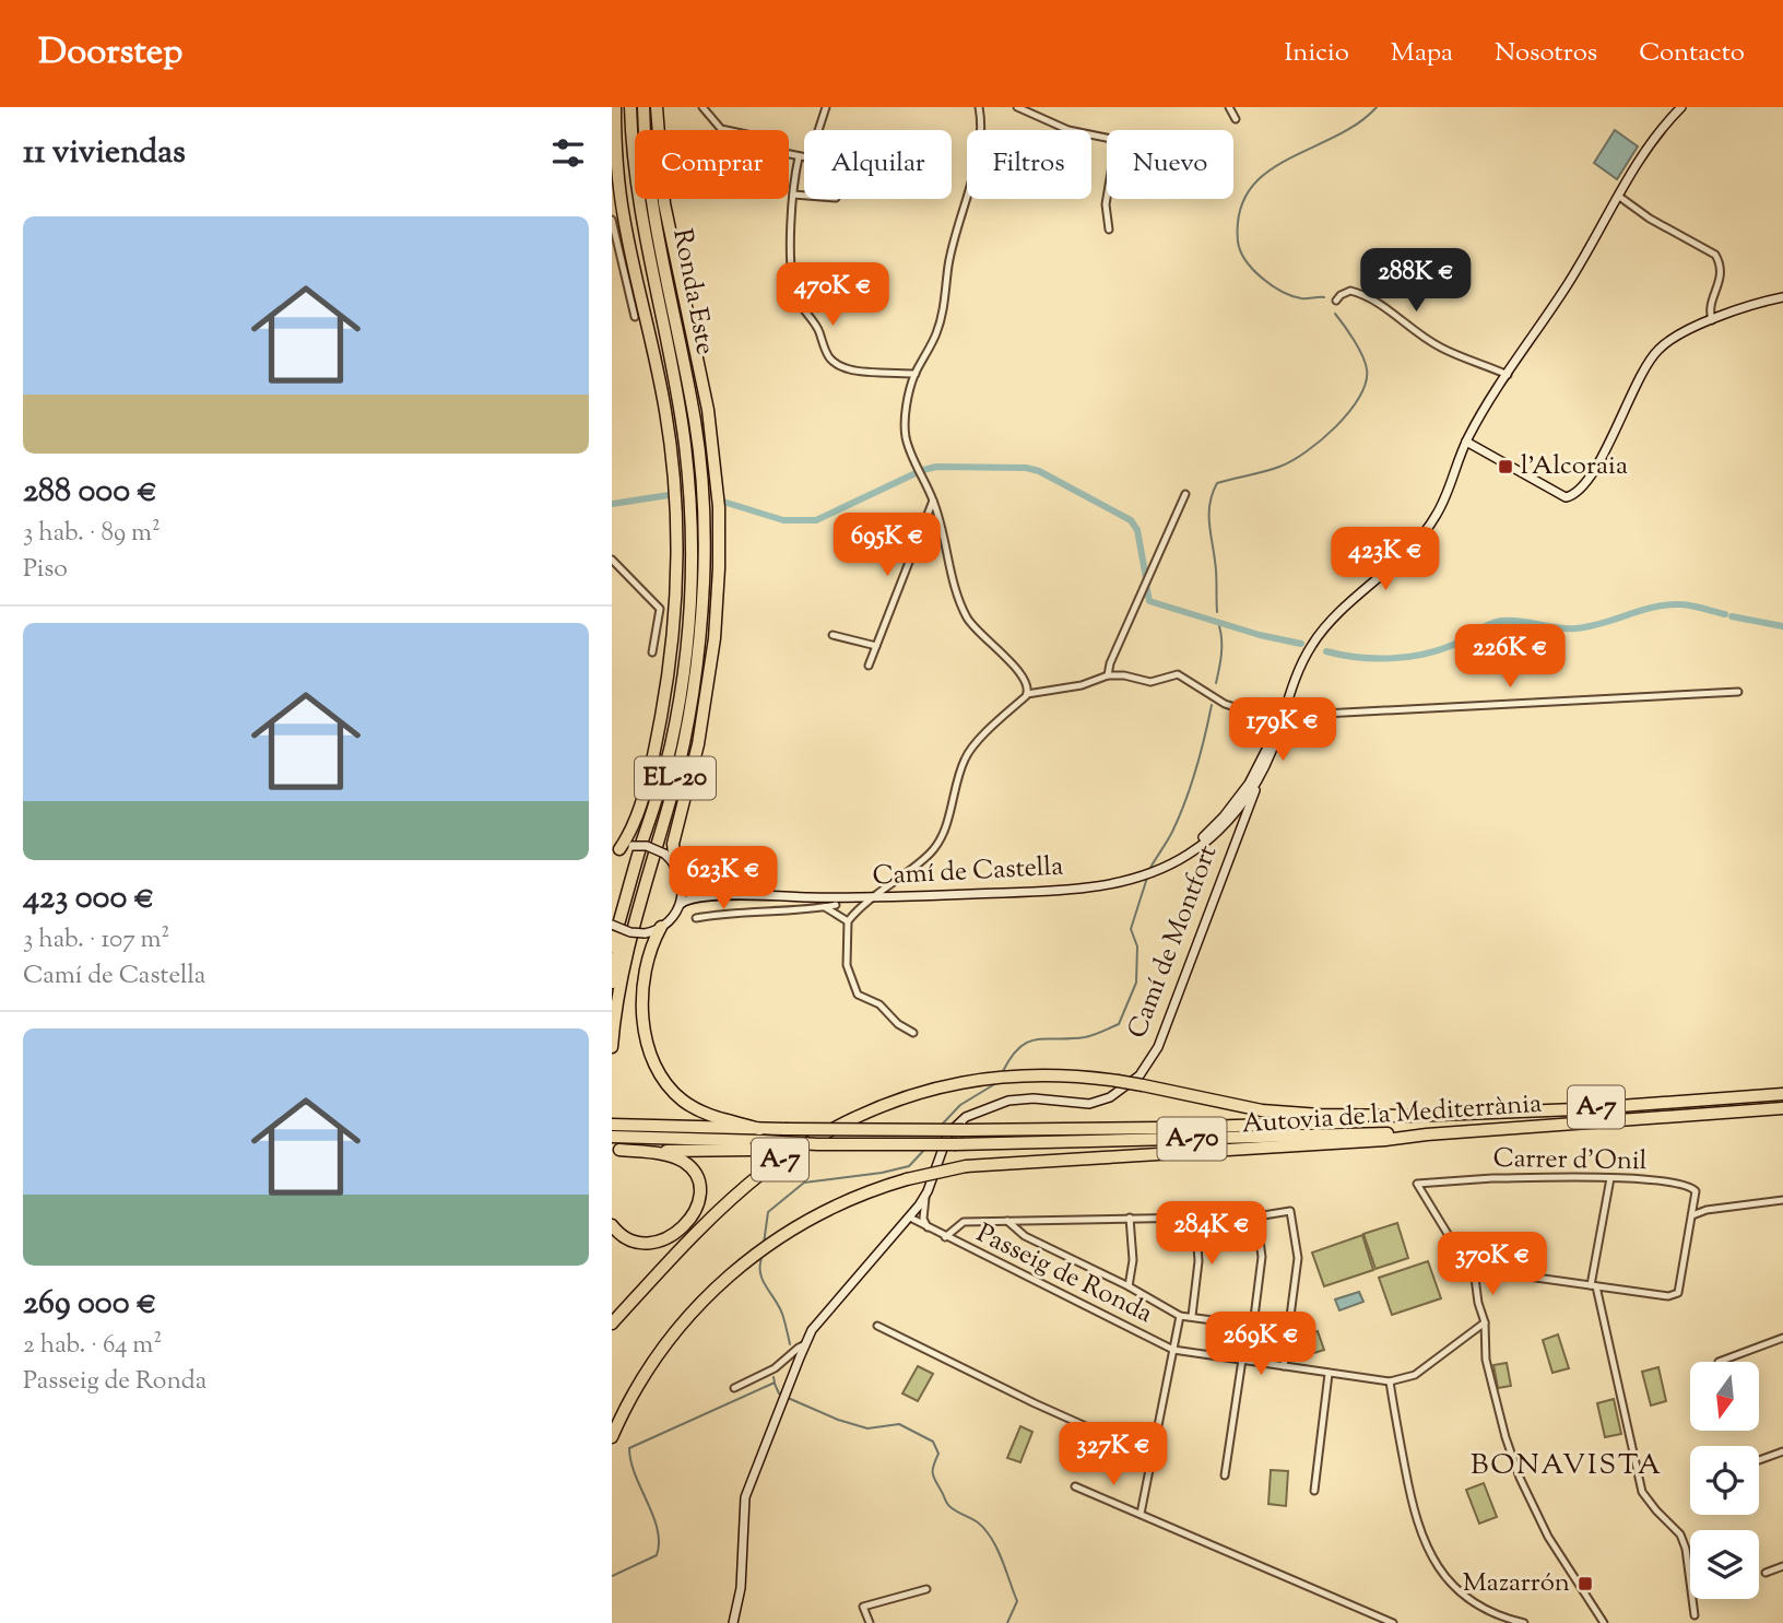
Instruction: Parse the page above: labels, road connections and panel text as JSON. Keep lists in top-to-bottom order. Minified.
{"streets":{"highway":["Ronda Este","EL-20","A-7","Autovia de la Mediterrània","A-70"],"main road":["Camí de Castella","Camí de Montfort"],"street":["Carrer d'Onil","Passeig de Ronda"]},"crossings":[["Ronda Este","EL-20"],["Camí de Castella","Camí de Montfort"],["Camí de Montfort","Passeig de Ronda"],["Autovia de la Mediterrània","A-70"]],"districts":["BONAVISTA"],"places":{"transit":["l'Alcoraia","Mazarrón"]},"north":"bottom","page":{"header":"Doorstep","nav":["Inicio","Mapa","Nosotros","Contacto"],"heading":"11 viviendas","chip":["Comprar","Alquilar","Filtros","Nuevo"],"list":[{"name":"288 000 €","note":"3 hab. · 89 m² · Piso"},{"name":"423 000 €","note":"3 hab. · 107 m² · Camí de Castella"},{"name":"269 000 €","note":"2 hab. · 64 m² · Passeig de Ronda"}],"price":["288K €","470K €","695K €","423K €","226K €","179K €","623K €","284K €","370K €","269K €","327K €"]}}
